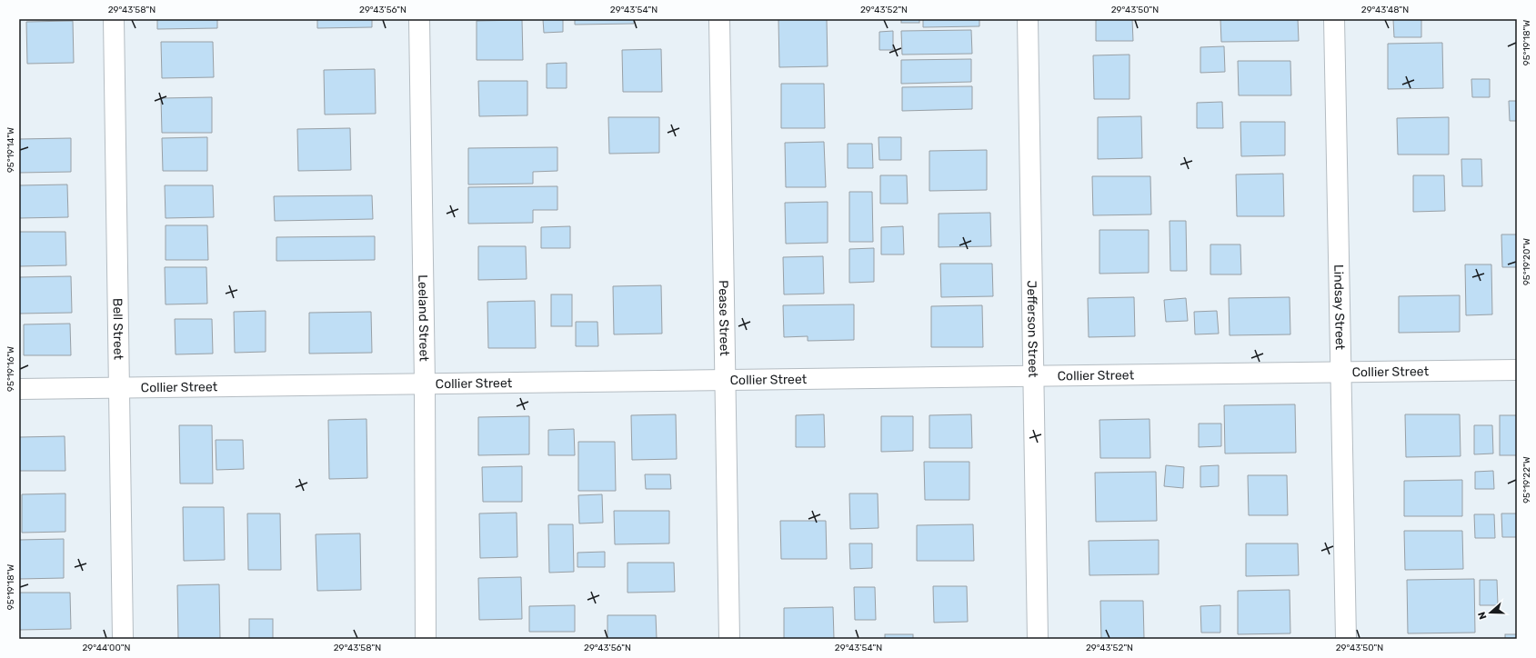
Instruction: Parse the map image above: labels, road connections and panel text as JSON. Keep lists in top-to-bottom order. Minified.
{"streets":{"street":["Lindsay Street","Leeland Street","Pease Street","Bell Street","Jefferson Street","Collier Street"]},"crossings":[["Lindsay Street","Collier Street"],["Leeland Street","Collier Street"],["Pease Street","Collier Street"],["Bell Street","Collier Street"],["Jefferson Street","Collier Street"]],"north":"left","coordinates":["29°43'58\"N","29°43'56\"N","29°43'54\"N","29°43'52\"N","29°43'50\"N","29°43'48\"N","95°19'18\"W","95°19'14\"W","95°19'20\"W","95°19'16\"W","95°19'22\"W","29°44'00\"N"]}
